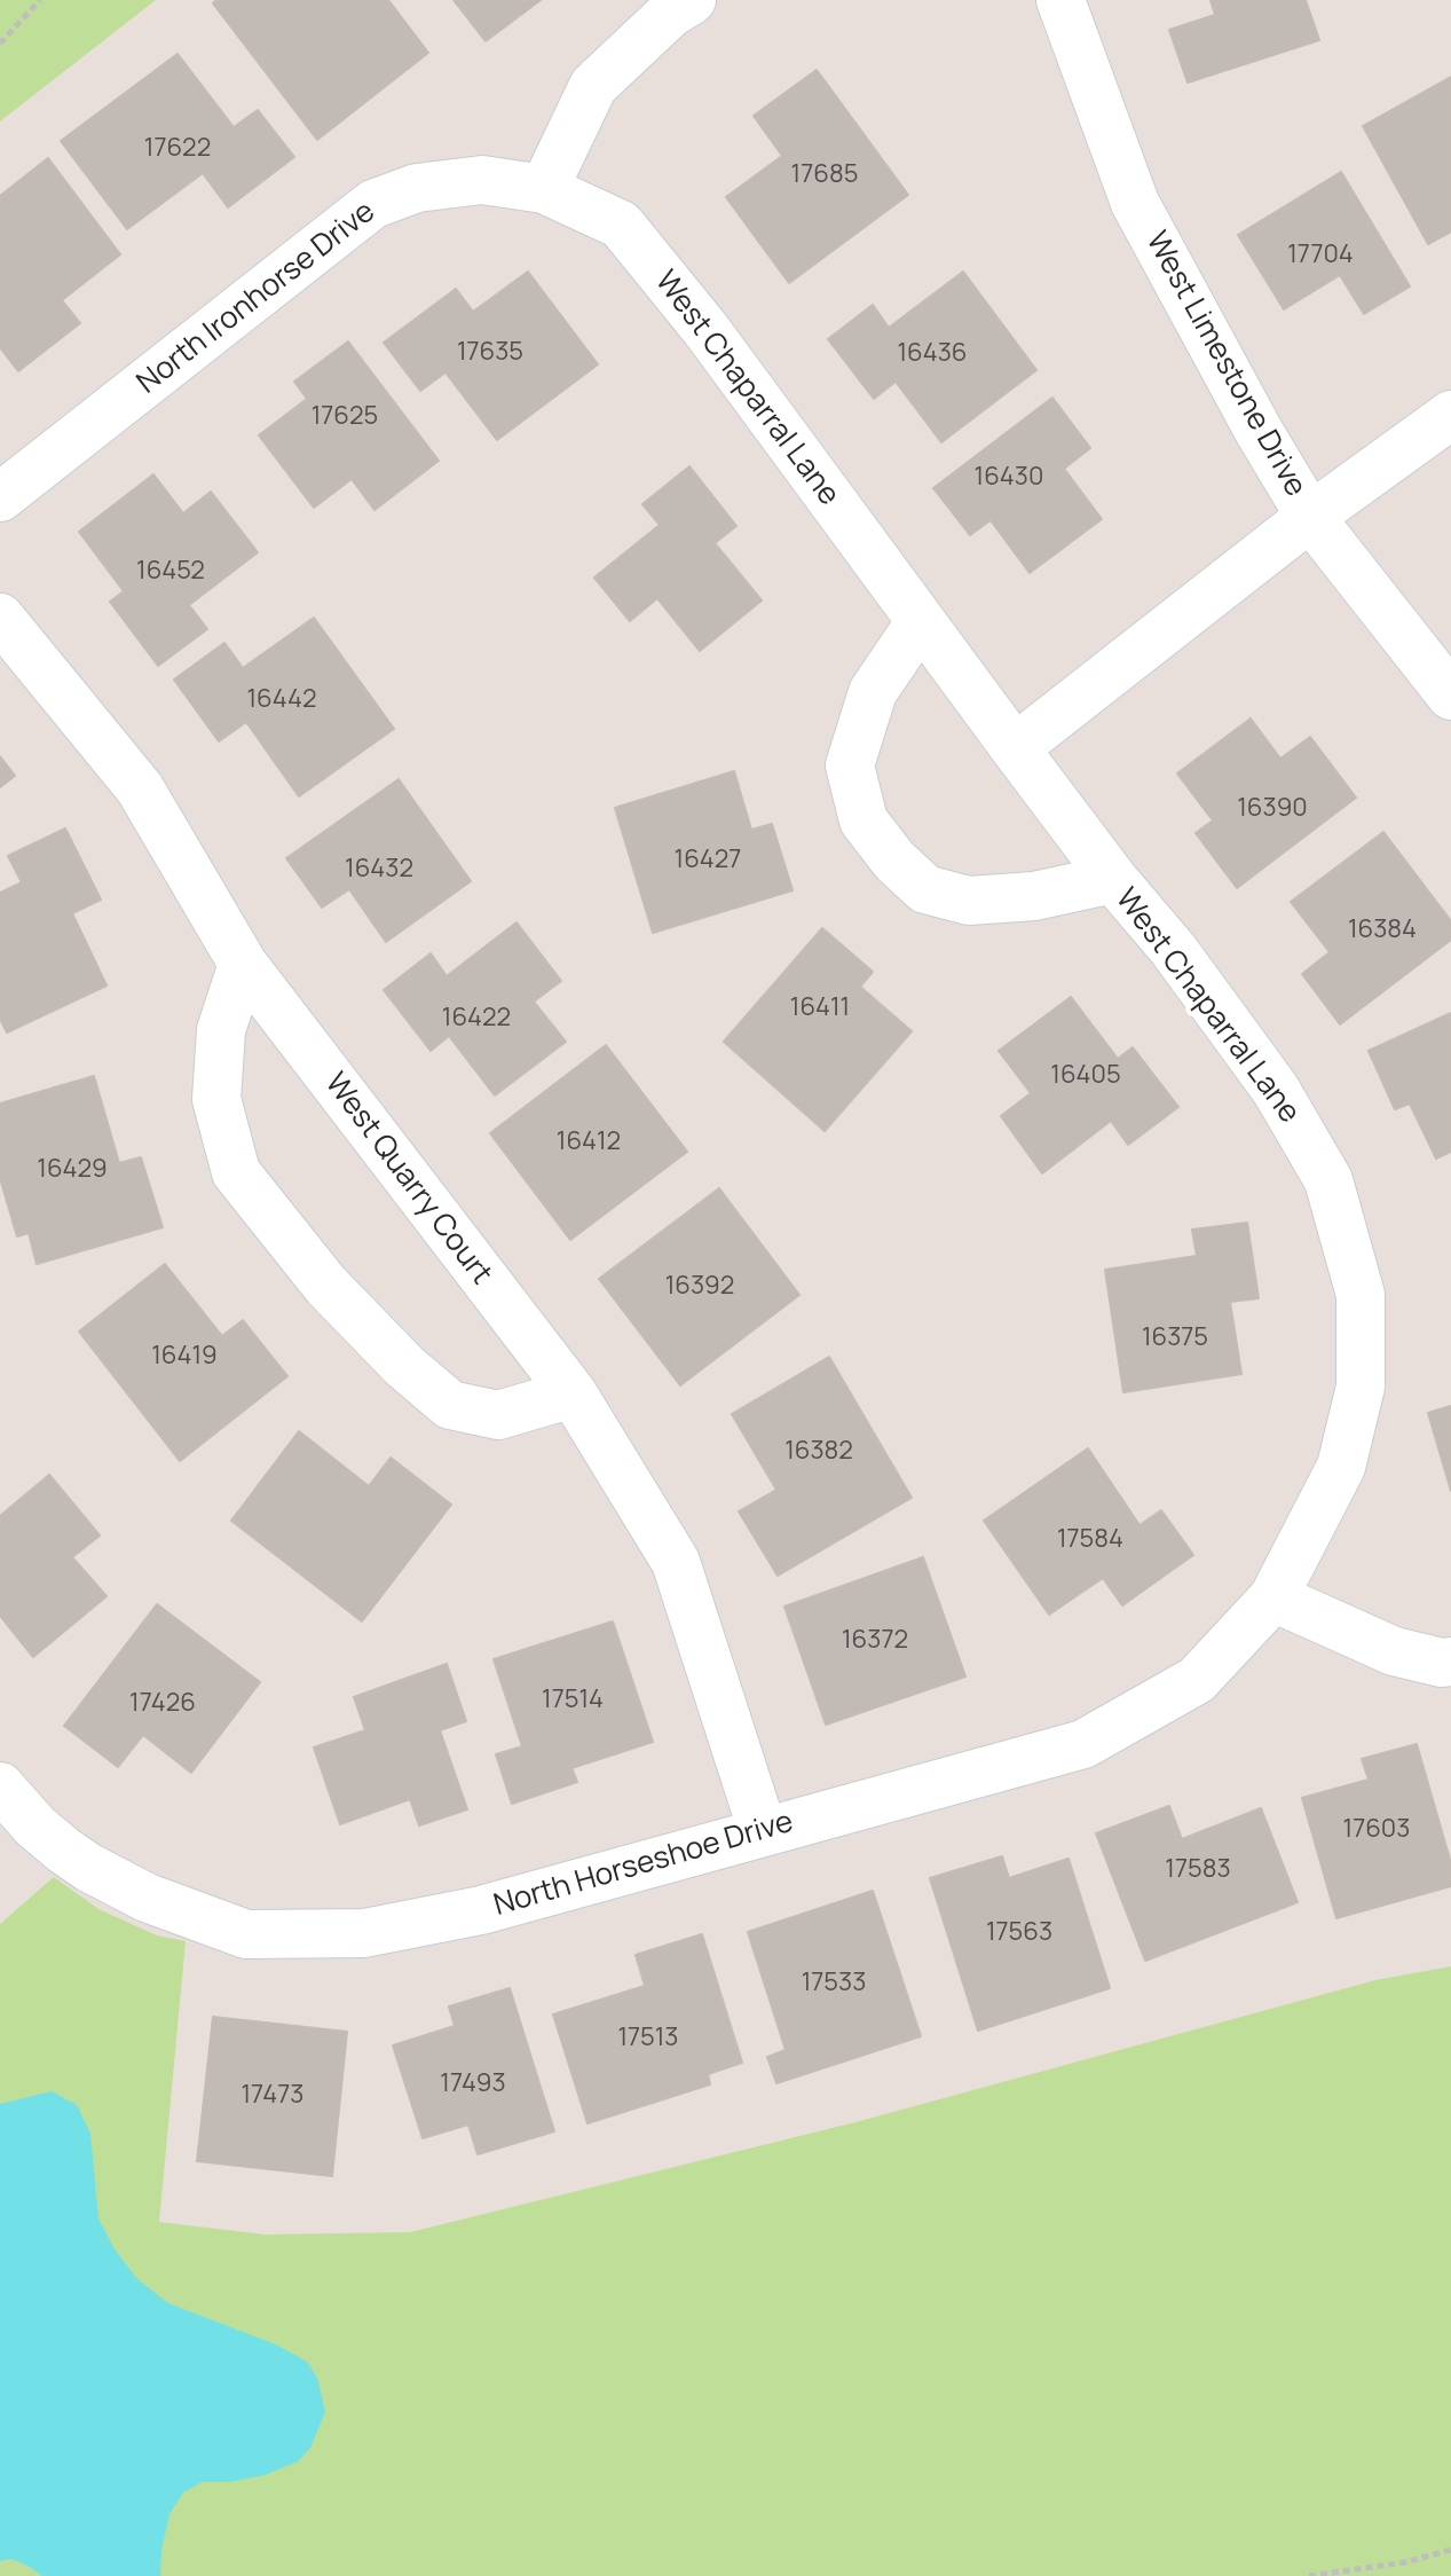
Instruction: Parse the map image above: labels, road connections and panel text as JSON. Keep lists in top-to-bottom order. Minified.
{"streets":{"street":["North Ironhorse Drive","West Limestone Drive","West Chaparral Lane","West Quarry Court","North Horseshoe Drive"]},"crossings":[["North Ironhorse Drive","West Chaparral Lane"],["West Chaparral Lane","North Horseshoe Drive"],["West Quarry Court","North Horseshoe Drive"]],"house_numbers":["17622","17685","17704","17635","16436","17625","16430","16452","16442","16390","16427","16432","16384","16411","16422","16405","16412","16429","16392","16375","16419","16382","17584","16372","17514","17426","17603","17583","17563","17533","17513","17493","17473"]}
